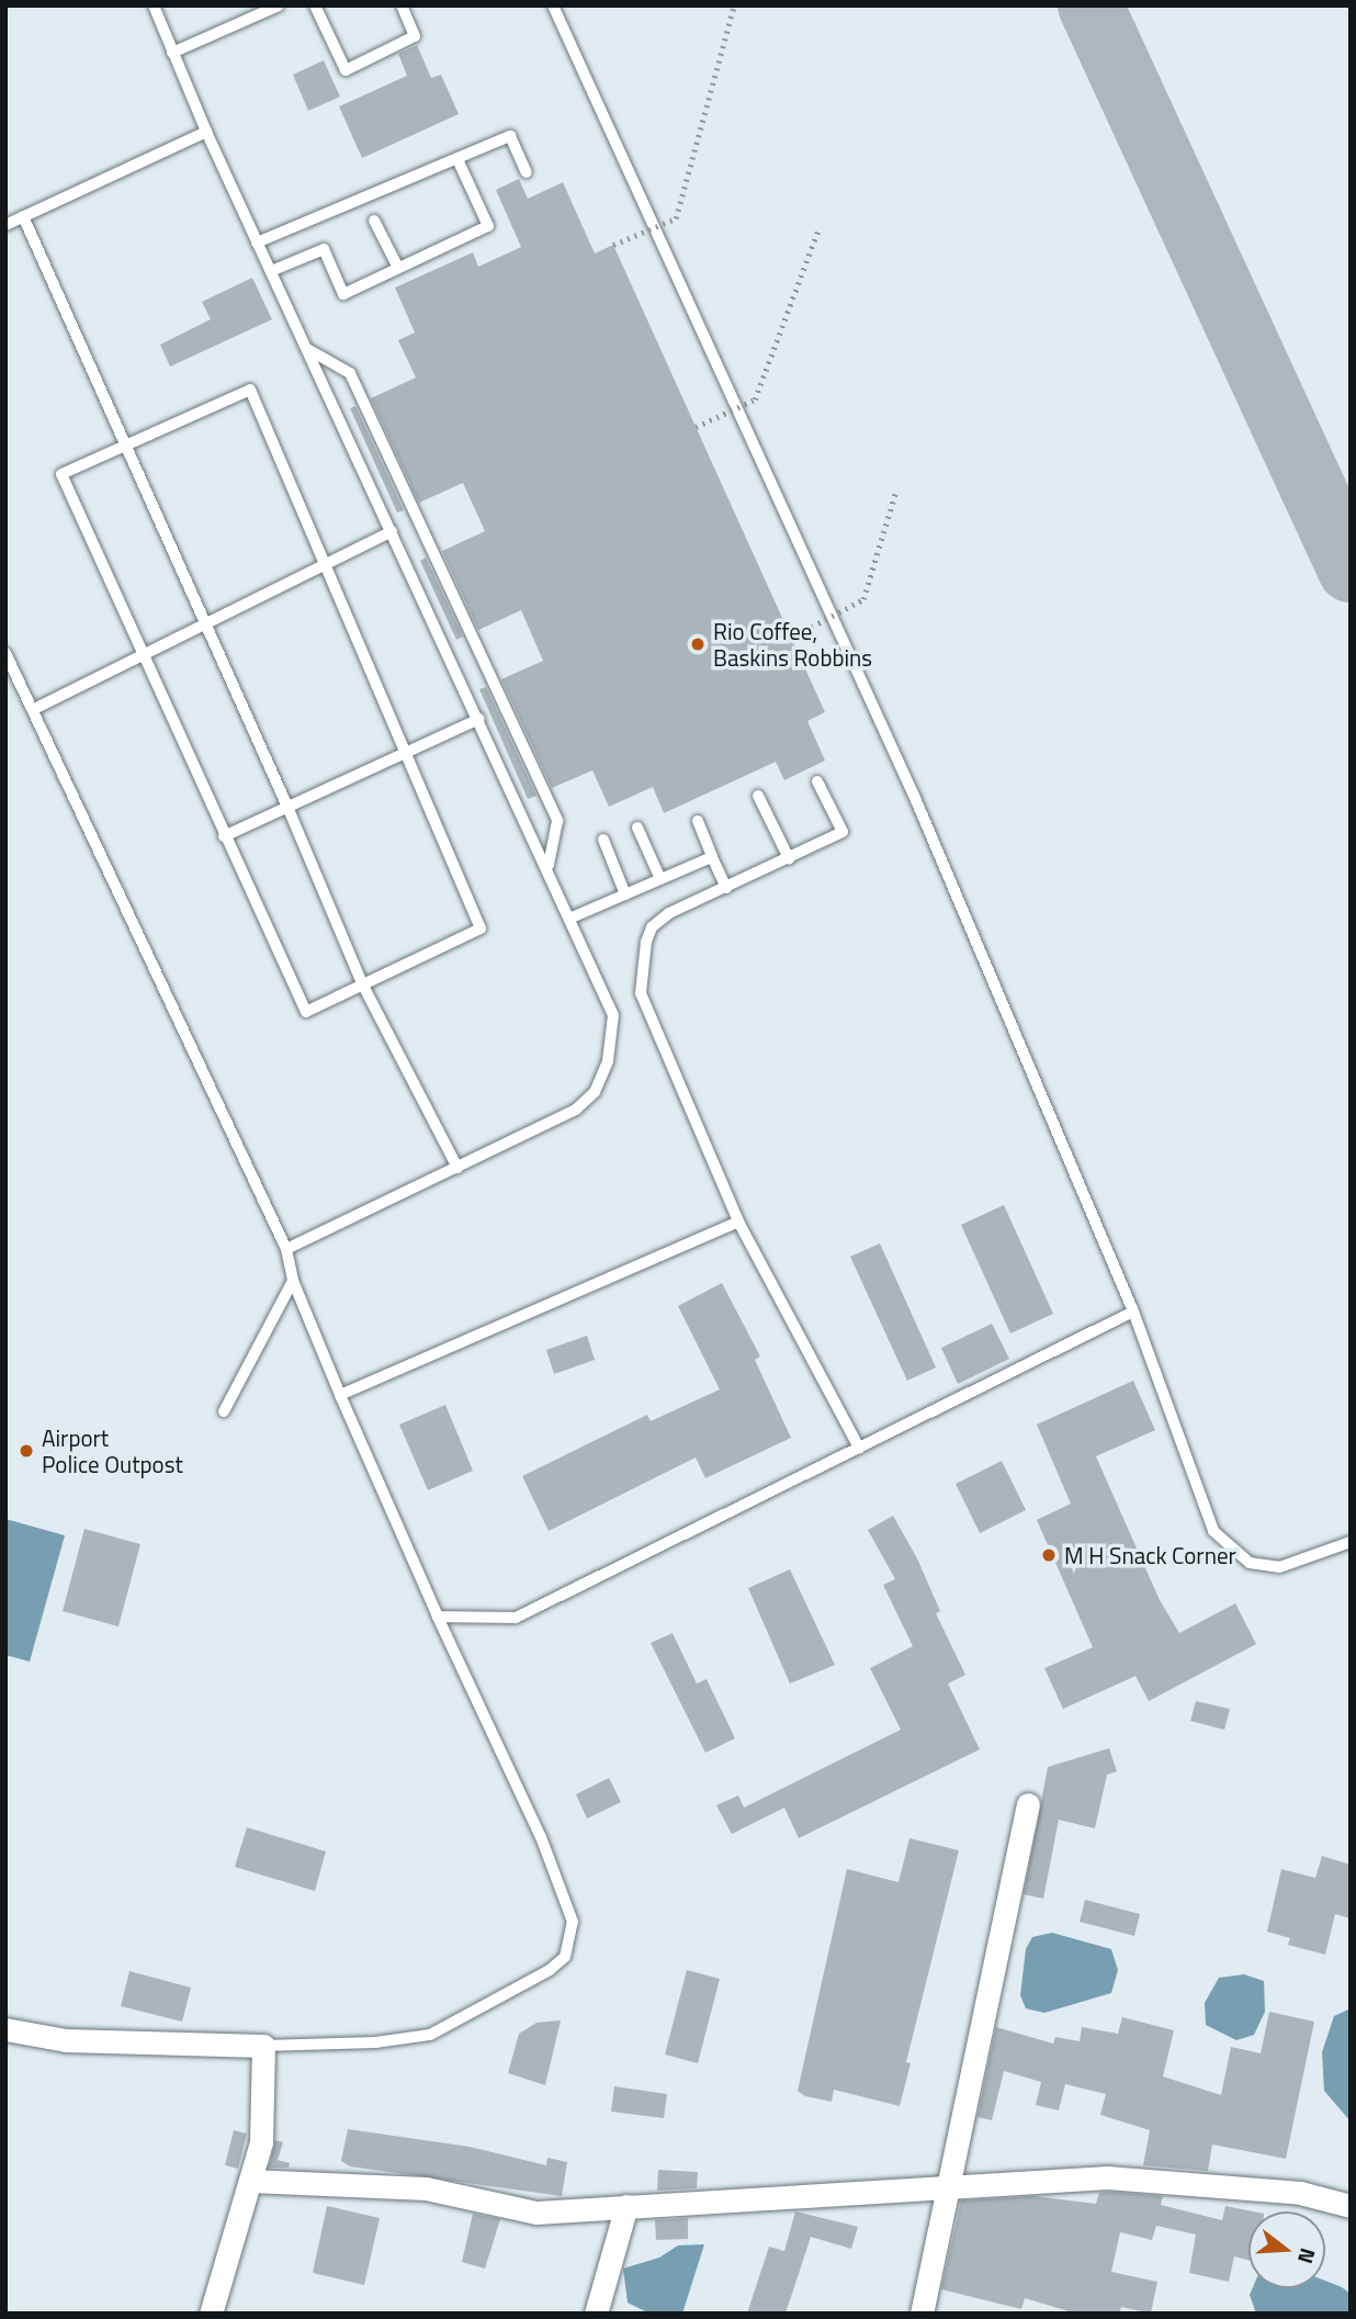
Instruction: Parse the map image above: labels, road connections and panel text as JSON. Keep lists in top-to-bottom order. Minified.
{"places":["Rio Coffee, Baskins Robbins","Airport Police Outpost","M H Snack Corner"],"north":"right"}
